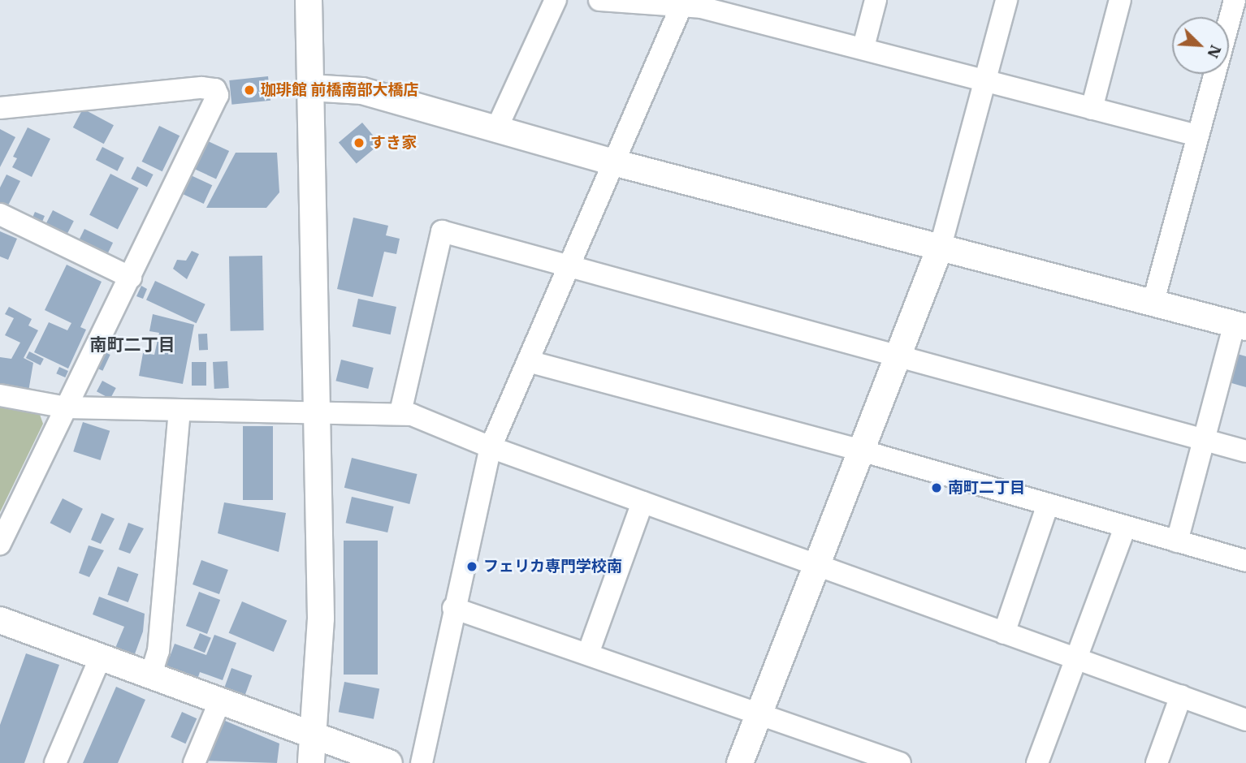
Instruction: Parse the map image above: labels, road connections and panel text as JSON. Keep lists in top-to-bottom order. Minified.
{"districts":["南町二丁目"],"places":["珈琲館 前橋南部大橋店","すき家","南町二丁目","フェリカ専門学校南"],"north":"bottom right"}
